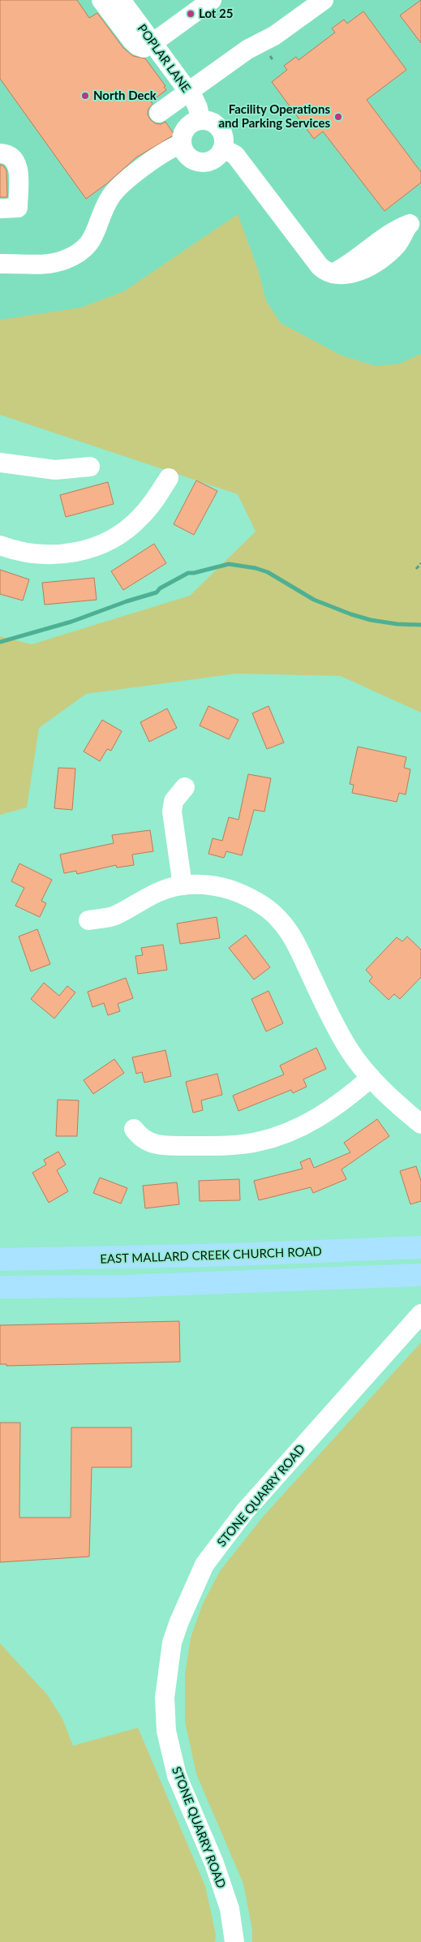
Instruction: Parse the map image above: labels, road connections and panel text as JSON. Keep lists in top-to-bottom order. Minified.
{"streets":{"main road":["EAST MALLARD CREEK CHURCH ROAD"],"street":["POPLAR LANE","STONE QUARRY ROAD"]},"places":["Lot 25","North Deck","Facility Operations and Parking Services"]}
